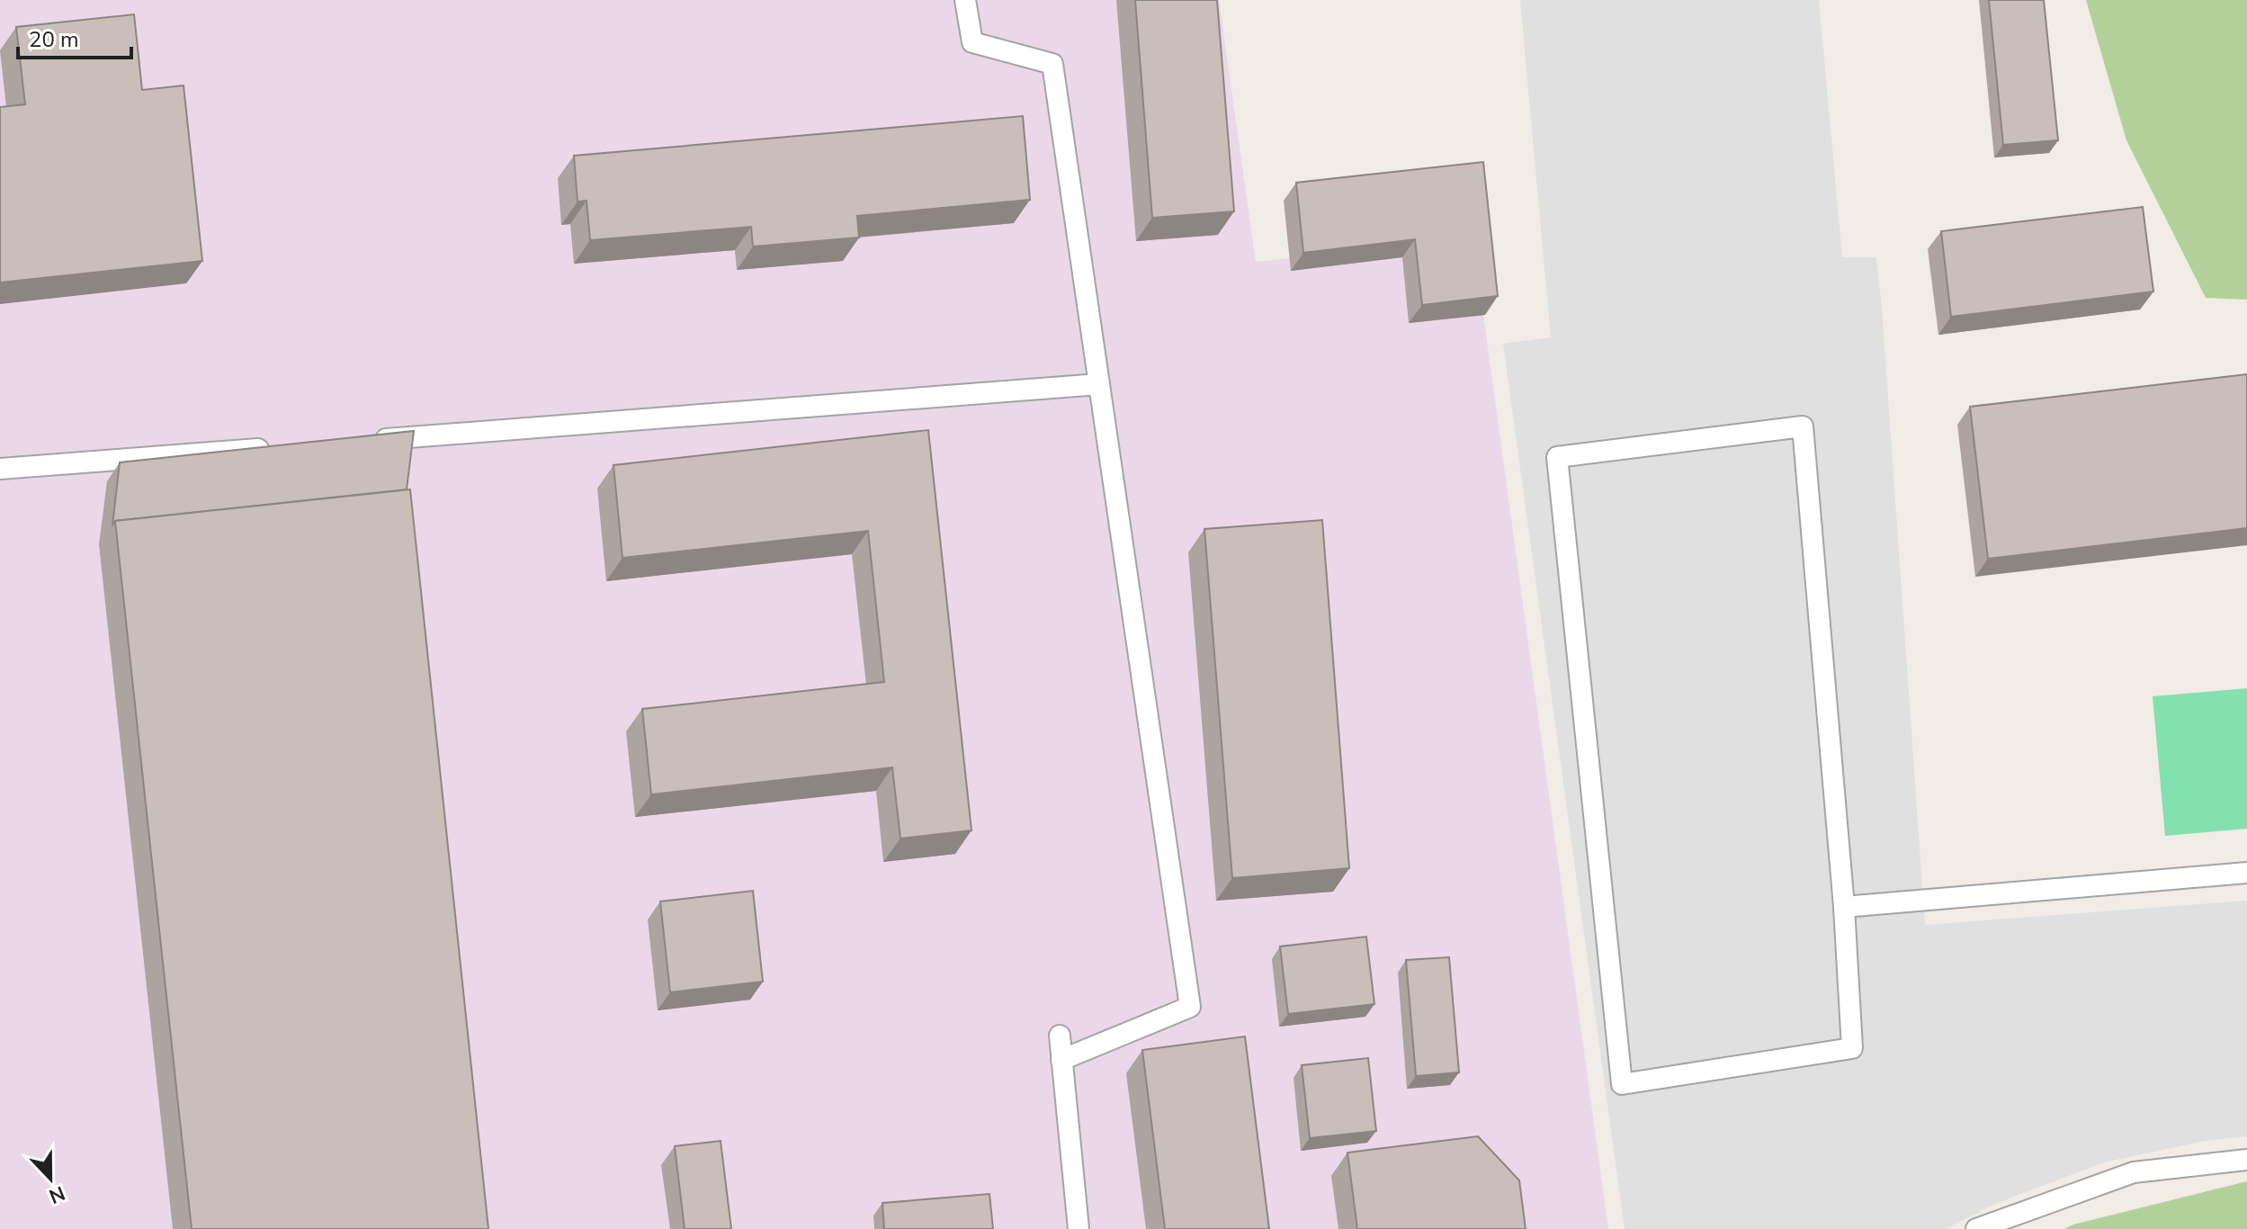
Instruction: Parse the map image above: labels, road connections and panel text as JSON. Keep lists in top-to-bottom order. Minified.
{"scale_bar":"20 m","north":"bottom"}
